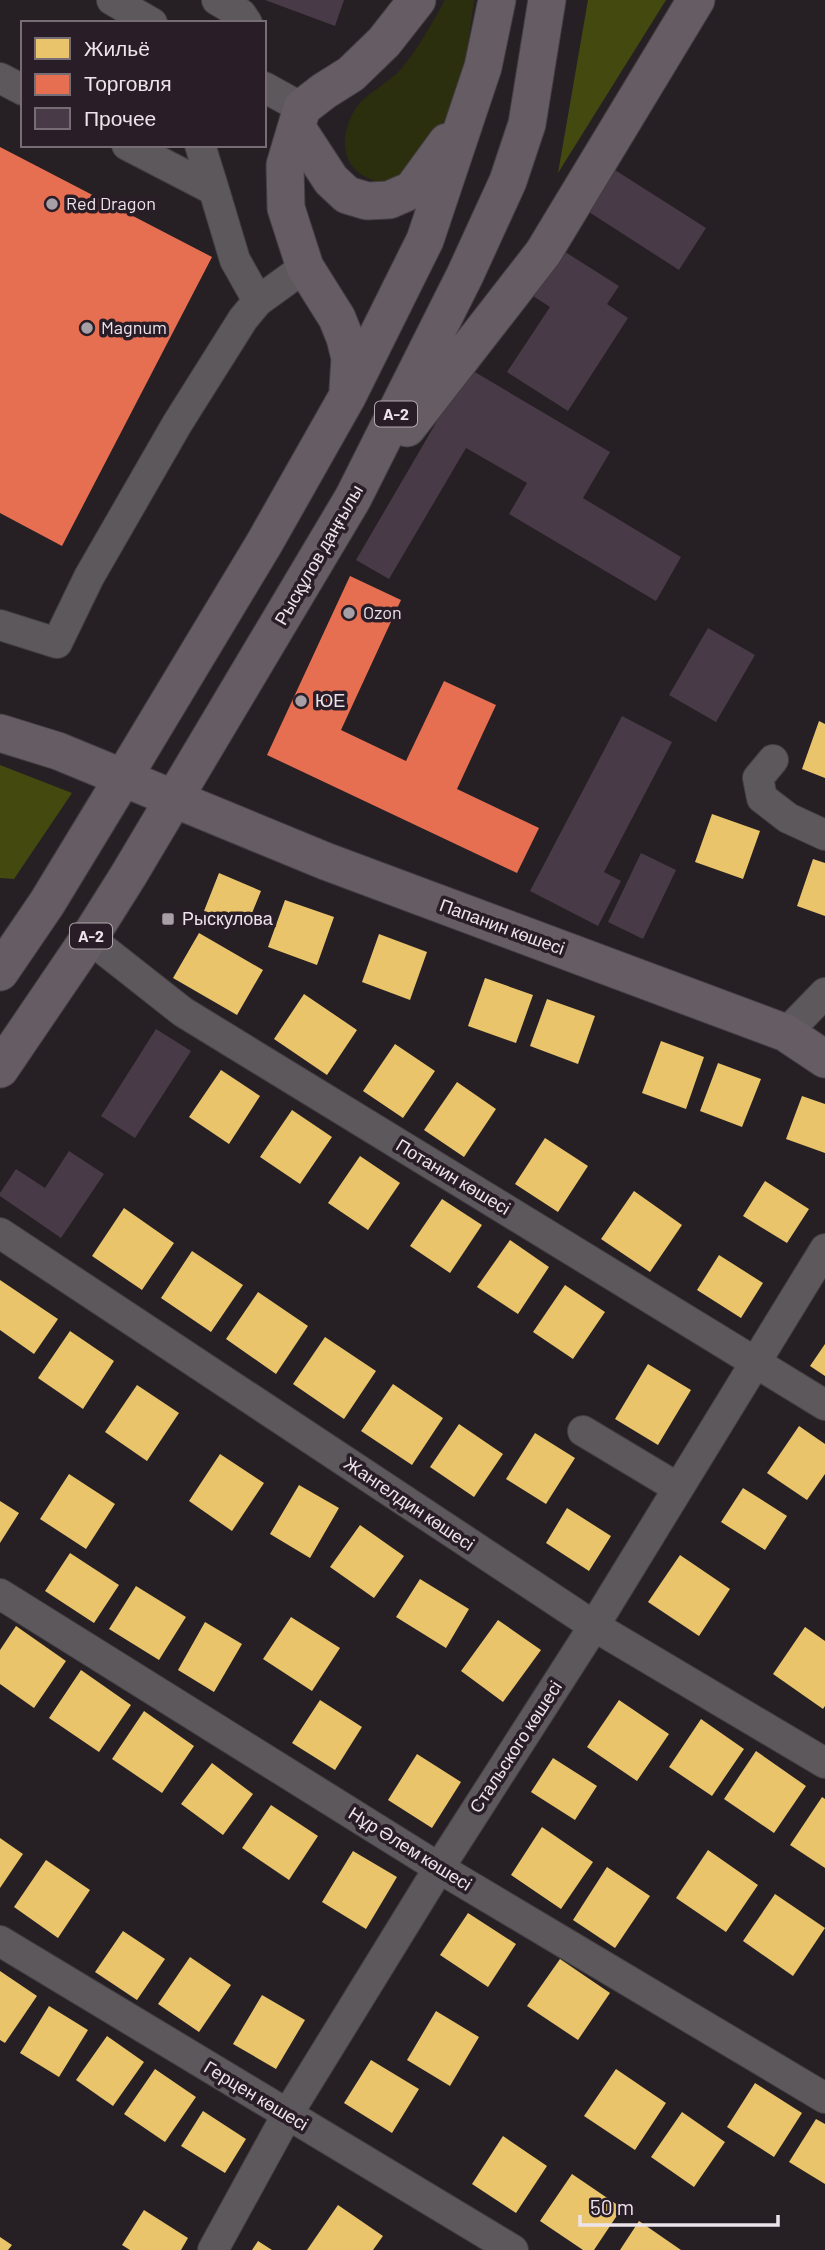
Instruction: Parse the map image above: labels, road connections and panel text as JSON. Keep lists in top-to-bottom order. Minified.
{"streets":{"main road":["A-2","Рысқұлов даңғылы","Папанин көшесі"],"street":["Потанин көшесі","Жангелдин көшесі","Стальского көшесі","Нұр Әлем көшесі","Герцен көшесі"]},"crossings":[["Рысқұлов даңғылы","Папанин көшесі"],["Рысқұлов даңғылы","Потанин көшесі"],["Потанин көшесі","Стальского көшесі"],["Жангелдин көшесі","Стальского көшесі"],["Стальского көшесі","Нұр Әлем көшесі"],["Стальского көшесі","Герцен көшесі"]],"places":{"other":["Red Dragon","Magnum","Ozon","ЮЕ"],"transit":["Рыскулова"]},"legend":["Жильё","Торговля","Прочее"],"scale_bar":"50 m"}
